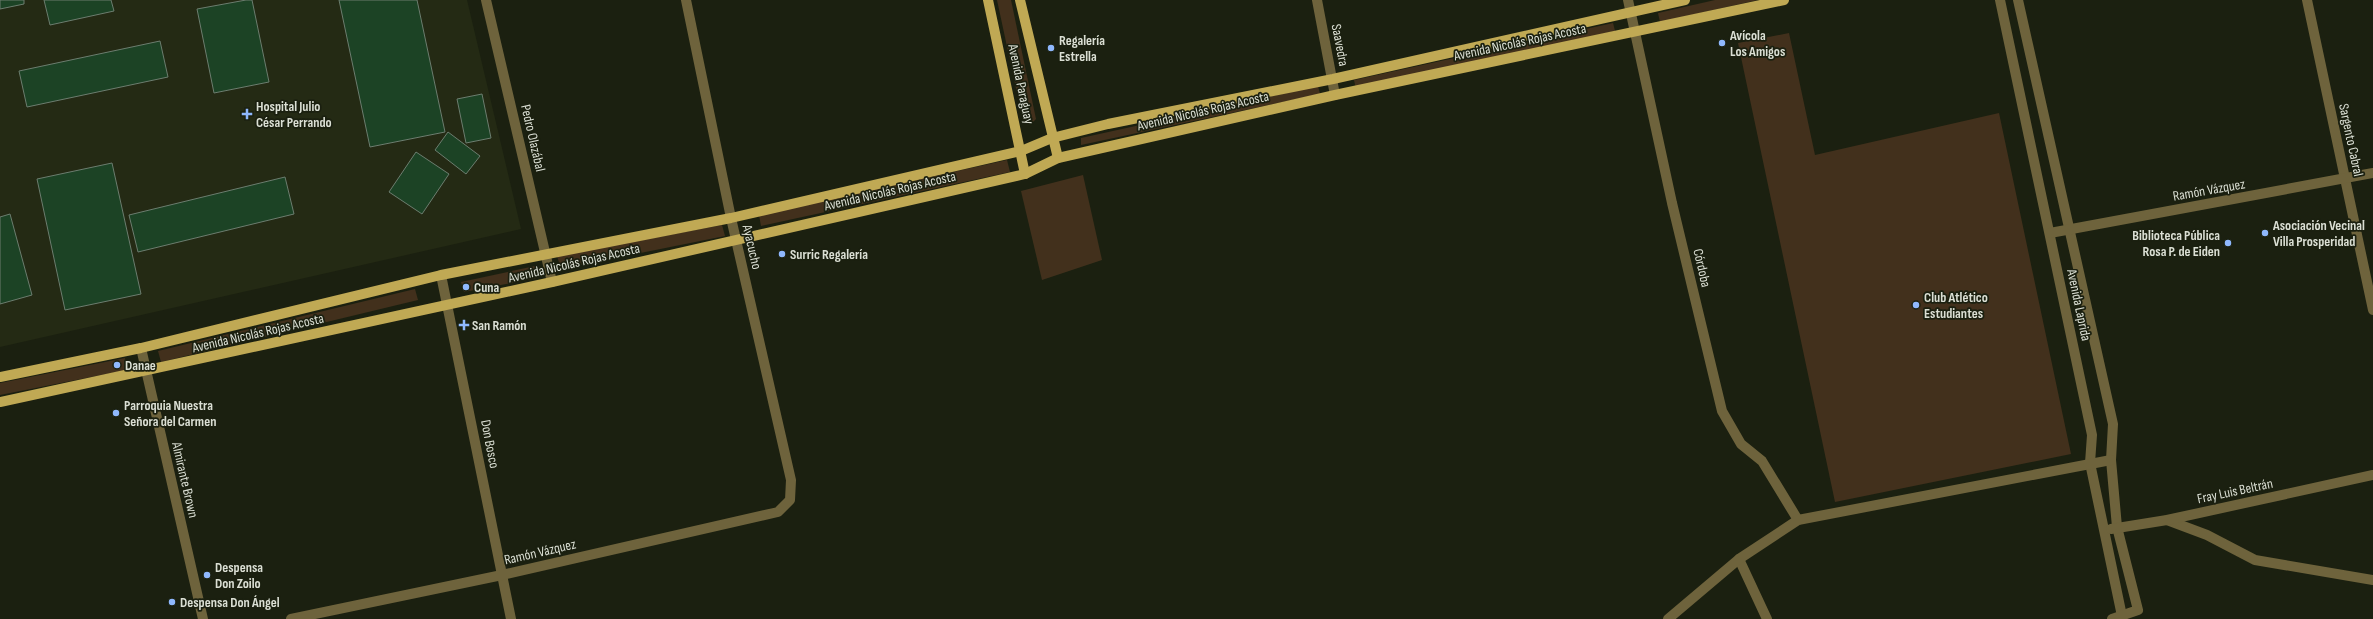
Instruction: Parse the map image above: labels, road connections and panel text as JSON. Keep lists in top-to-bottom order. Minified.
{"streets":{"main road":["Avenida Nicolás Rojas Acosta","Avenida Paraguay"],"street":["Saavedra","Pedro Olazábal","Sargento Cabral","Ramón Vázquez","Ayacucho","Córdoba","Avenida Laprida","Don Bosco","Almirante Brown","Fray Luis Beltrán"]},"crossings":[["Avenida Nicolás Rojas Acosta","Saavedra"],["Avenida Nicolás Rojas Acosta","Avenida Paraguay"],["Avenida Nicolás Rojas Acosta","Pedro Olazábal"],["Avenida Nicolás Rojas Acosta","Ayacucho"],["Avenida Nicolás Rojas Acosta","Córdoba"],["Avenida Nicolás Rojas Acosta","Don Bosco"],["Avenida Nicolás Rojas Acosta","Almirante Brown"],["Sargento Cabral","Ramón Vázquez"],["Ramón Vázquez","Ayacucho"],["Ramón Vázquez","Avenida Laprida"],["Ramón Vázquez","Don Bosco"],["Avenida Laprida","Fray Luis Beltrán"]],"places":{"other":["Avícola Los Amigos","Regalería Estrella","Asociación Vecinal Villa Prosperidad","Biblioteca Pública Rosa P. de Eiden","Surric Regalería","Cuna","Club Atlético Estudiantes","Danae","Parroquia Nuestra Señora del Carmen","Despensa Don Zoilo","Despensa Don Ángel"],"health":["Hospital Julio César Perrando","San Ramón"]}}
